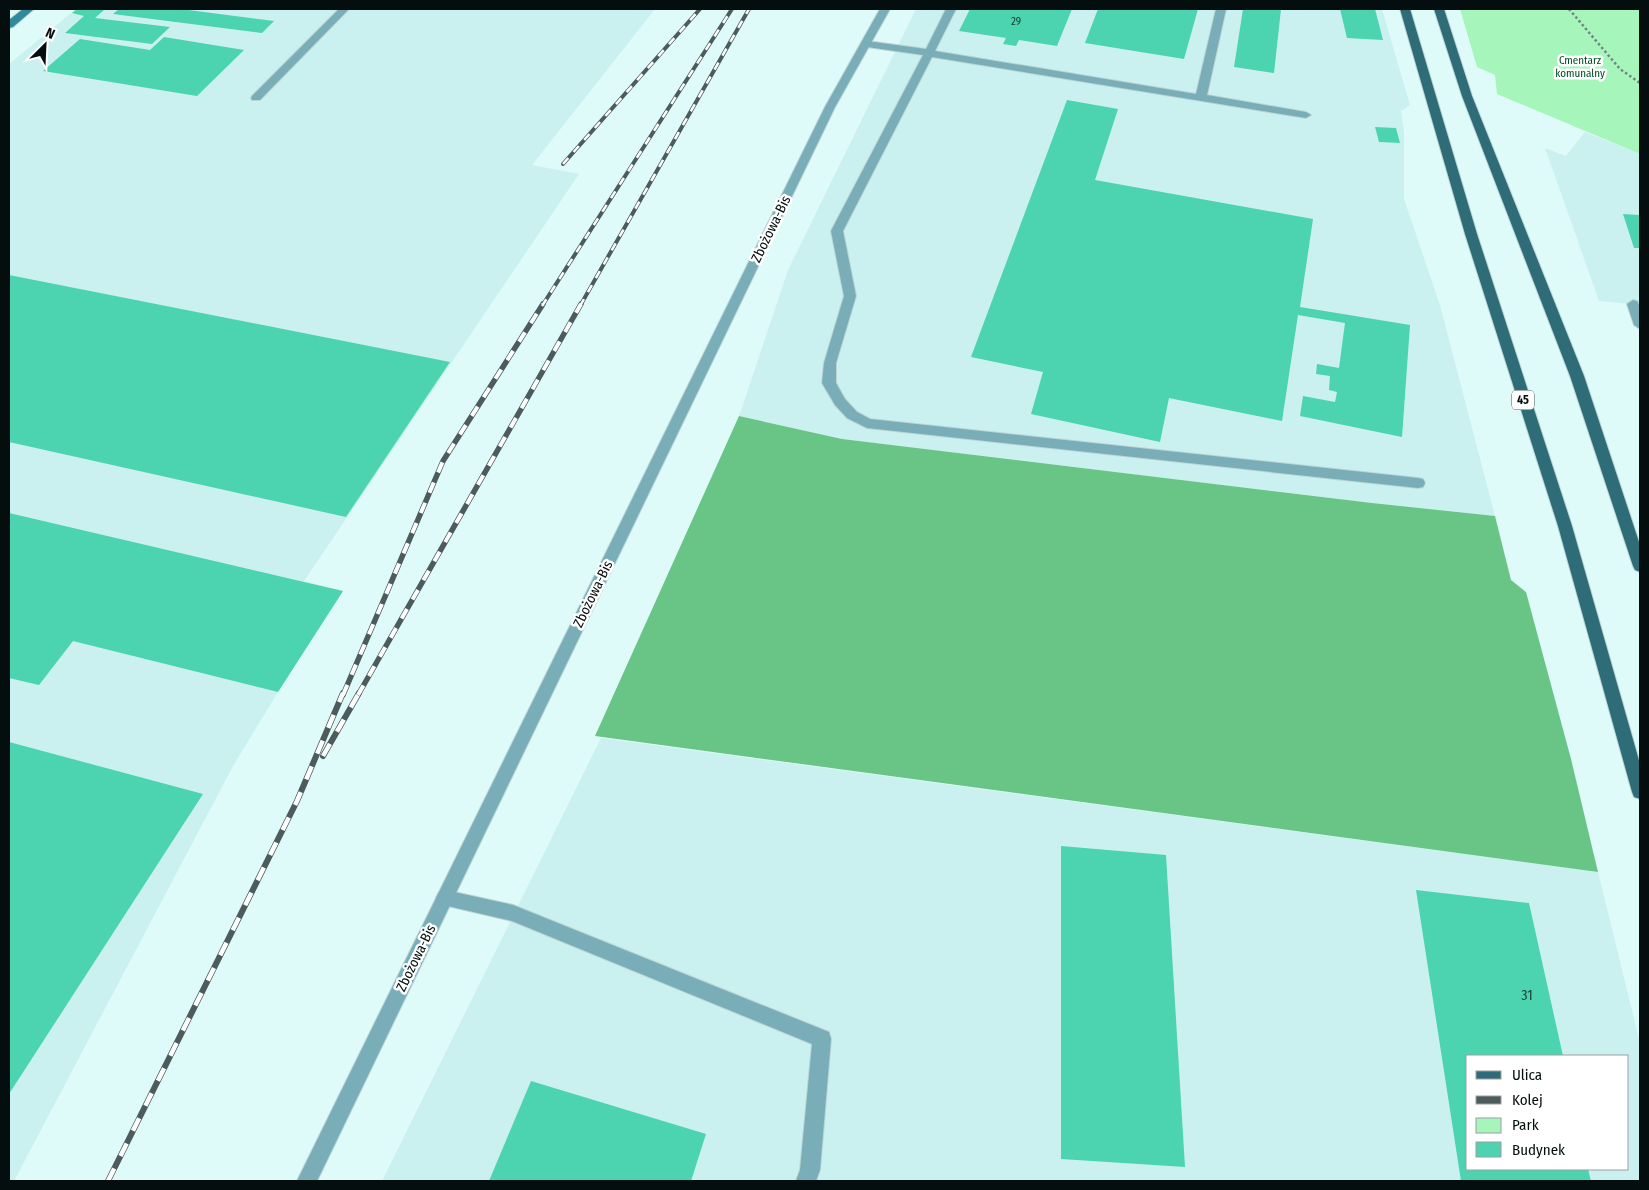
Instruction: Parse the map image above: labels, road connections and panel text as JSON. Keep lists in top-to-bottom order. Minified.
{"streets":{"main road":["45"],"street":["Zbożowa-Bis"]},"parks":["Cmentarz komunalny"],"house_numbers":["29","31"],"legend":["Ulica","Kolej","Park","Budynek"],"north":"top right"}
